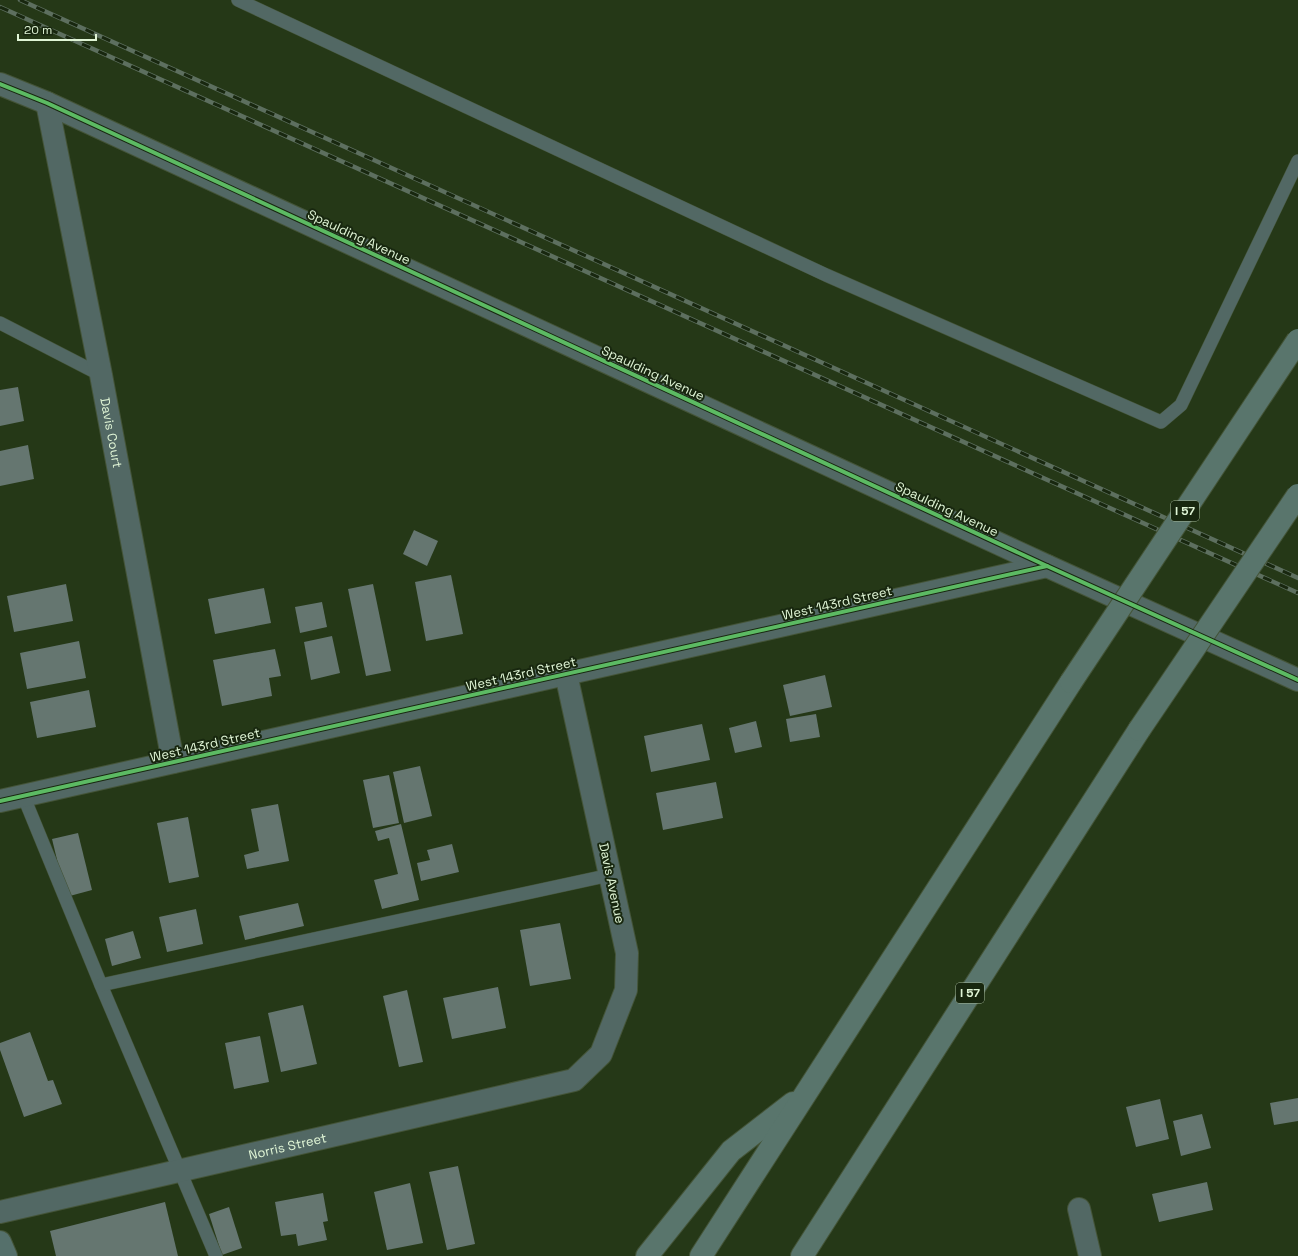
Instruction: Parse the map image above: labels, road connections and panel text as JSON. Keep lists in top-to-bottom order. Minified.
{"streets":{"highway":["I 57"],"street":["Spaulding Avenue","Davis Court","West 143rd Street","Davis Avenue","Norris Street"]},"crossings":[["Spaulding Avenue","Davis Court"],["Spaulding Avenue","West 143rd Street"],["Davis Court","West 143rd Street"],["West 143rd Street","Davis Avenue"],["Davis Avenue","Norris Street"]],"scale_bar":"20 m"}
